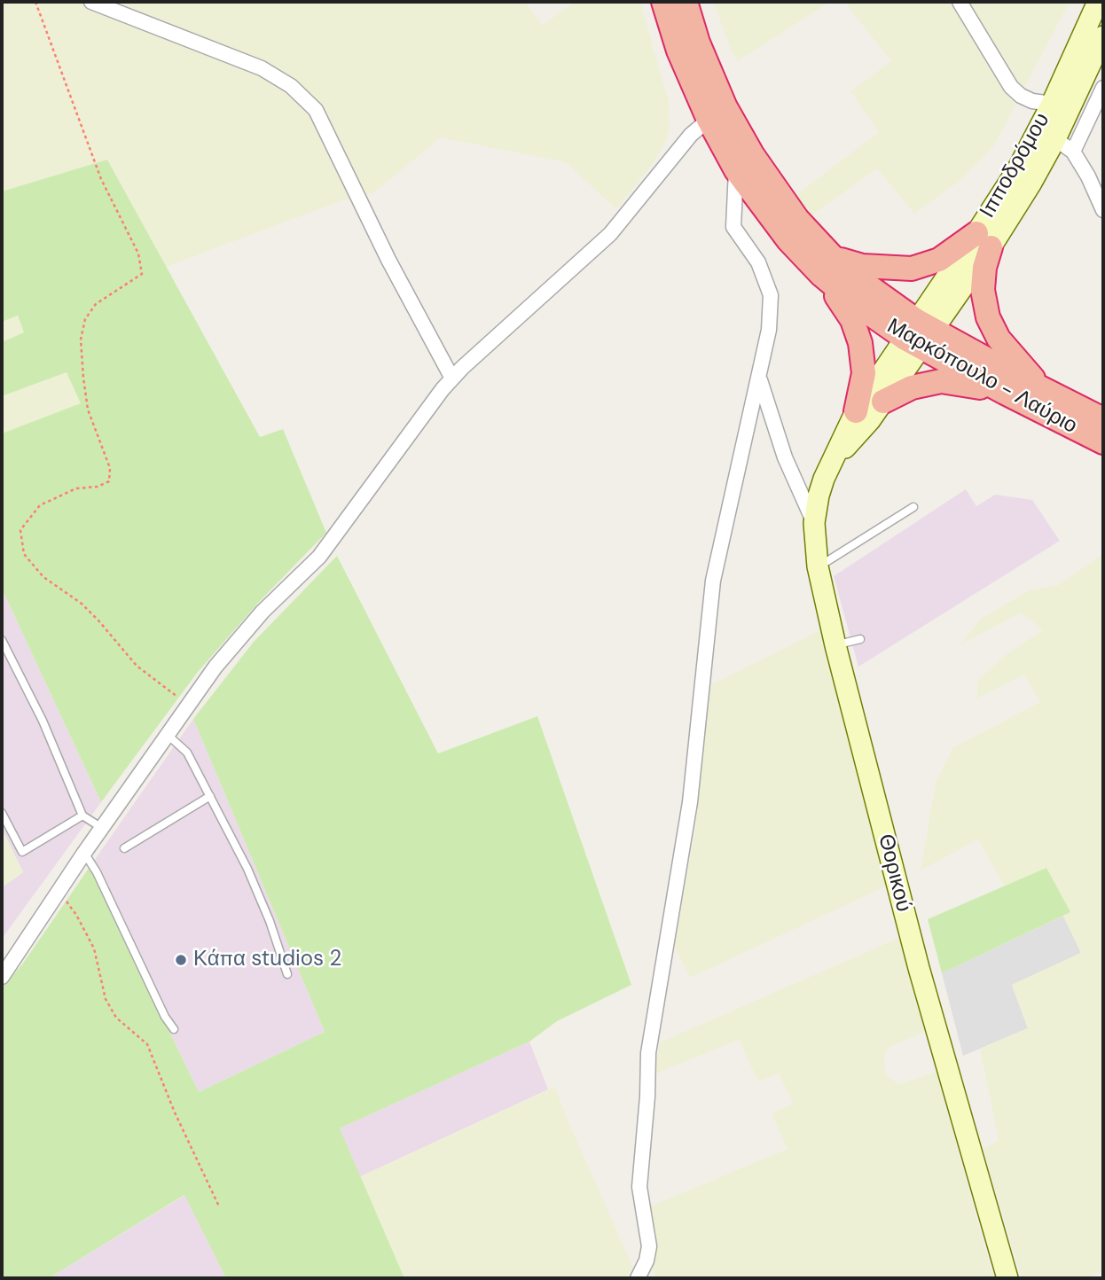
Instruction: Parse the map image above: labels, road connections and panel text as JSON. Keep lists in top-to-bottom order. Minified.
{"streets":{"highway":["Μαρκόπουλο - Λαύριο"],"main road":["Ιπποδρόμου","Θορικού"]},"crossings":[["Ιπποδρόμου","Μαρκόπουλο - Λαύριο"],["Ιπποδρόμου","Θορικού"],["Μαρκόπουλο - Λαύριο","Θορικού"]],"places":["Κάπα studios 2"]}
